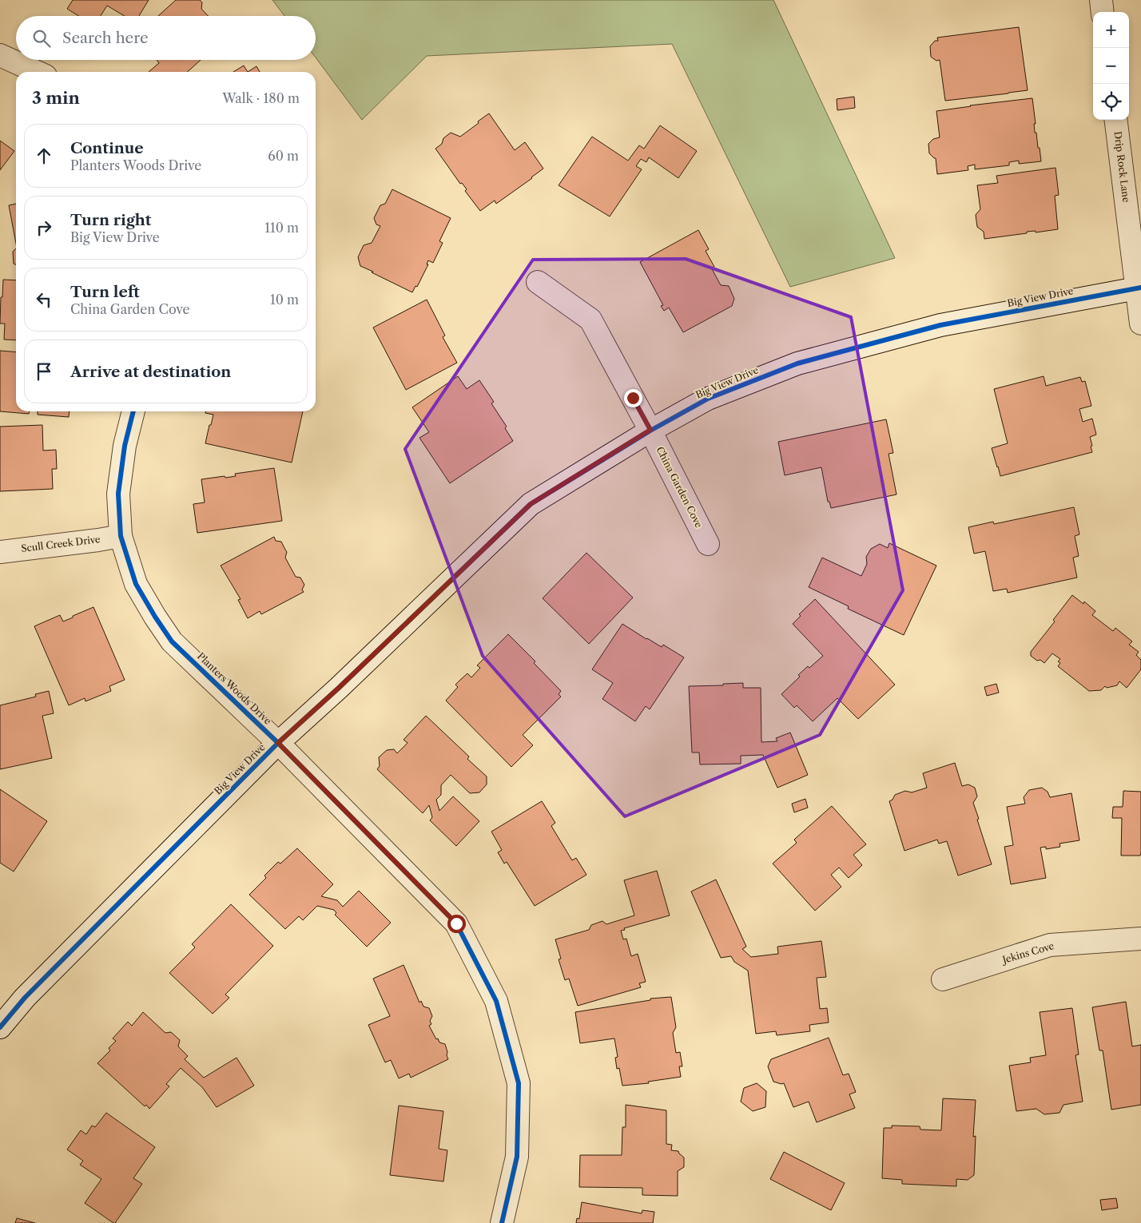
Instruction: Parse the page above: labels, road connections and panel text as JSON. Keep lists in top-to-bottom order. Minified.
{"streets":{"street":["Drip Rock Lane","Big View Drive","China Garden Cove","Scull Creek Drive","Planters Woods Drive","Jekins Cove"]},"crossings":[["Drip Rock Lane","Big View Drive"],["Big View Drive","China Garden Cove"],["Big View Drive","Planters Woods Drive"],["Scull Creek Drive","Planters Woods Drive"]],"page":{"map_buttons":["+","−"],"search":"Search here","heading":["3 min","Walk · 180 m"],"list":[["Continue","Planters Woods Drive","60 m"],["Turn right","Big View Drive","110 m"],["Turn left","China Garden Cove","10 m"],"Arrive at destination"]}}
